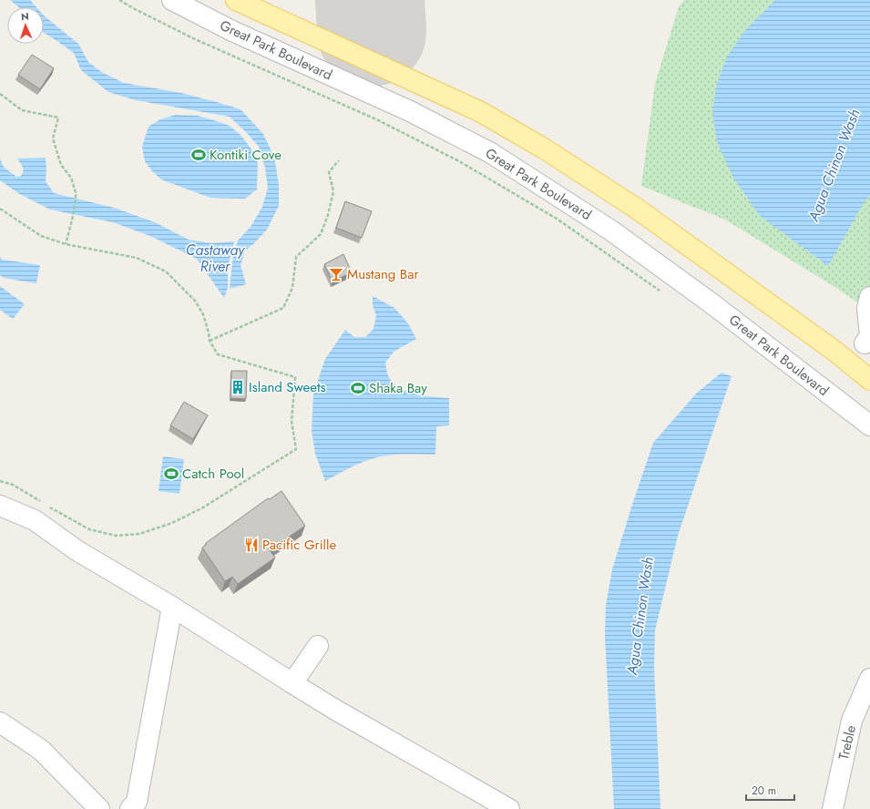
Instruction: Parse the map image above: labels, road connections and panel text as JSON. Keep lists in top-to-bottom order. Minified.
{"streets":{"main road":["Great Park Boulevard"],"street":["Treble"]},"water":["Agua Chinon Wash","Castaway River"],"places":{"sports":["Kontiki Cove","Shaka Bay","Catch Pool"],"bar":["Mustang Bar"],"building":["Island Sweets"],"restaurant":["Pacific Grille"]},"scale_bar":"20 m","north":"top"}
